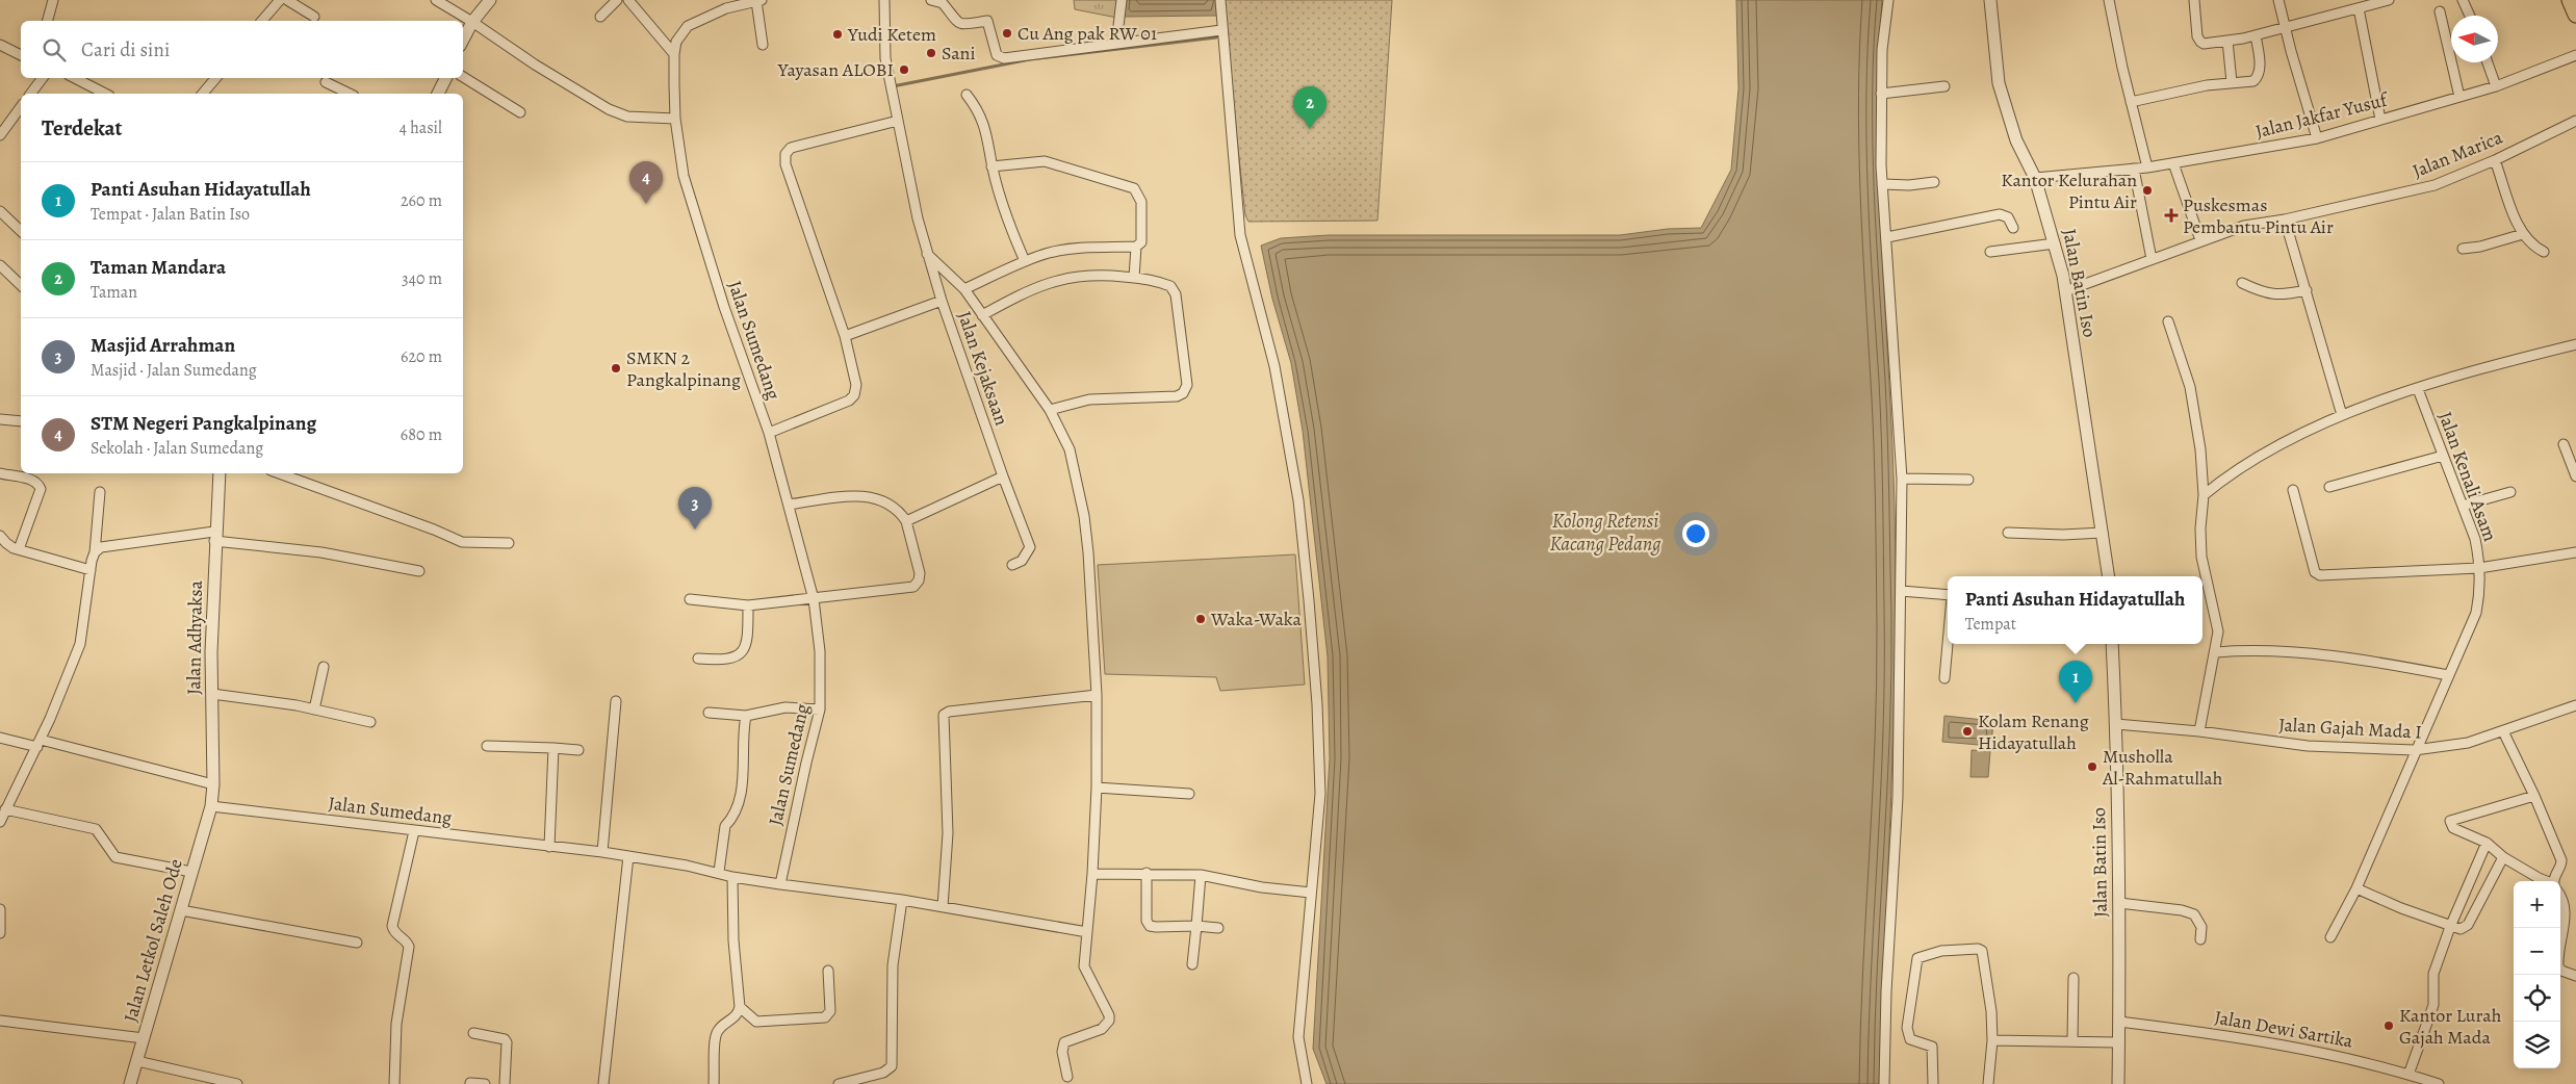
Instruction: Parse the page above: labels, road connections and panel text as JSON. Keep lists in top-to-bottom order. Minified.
{"streets":{"street":["Jalan Jakfar Yusuf","Jalan Marica","Jalan Batin Iso","Jalan Sumedang","Jalan Kejaksaan","Jalan Kenali Asam","Jalan Adhyaksa","Jalan Gajah Mada I","Jalan Letkol Saleh Ode","Jalan Dewi Sartika"]},"crossings":[["Jalan Jakfar Yusuf","Jalan Batin Iso"],["Jalan Batin Iso","Jalan Gajah Mada I"],["Jalan Batin Iso","Jalan Dewi Sartika"],["Jalan Sumedang","Jalan Adhyaksa"],["Jalan Sumedang","Jalan Letkol Saleh Ode"],["Jalan Kenali Asam","Jalan Gajah Mada I"],["Jalan Adhyaksa","Jalan Letkol Saleh Ode"]],"water":["Kolong Retensi Kacang Pedang"],"places":{"other":["Cu Ang pak RW 01","Yudi Ketem","Sani","Yayasan ALOBI","Kantor Kelurahan Pintu Air","SMKN 2 Pangkalpinang","Waka-Waka","Kolam Renang Hidayatullah","Musholla Al-Rahmatullah","Kantor Lurah Gajah Mada"],"health":["Puskesmas Pembantu Pintu Air"]},"north":"left","page":{"search":"Cari di sini","pins":["2","4","3","1"],"heading":["Terdekat","4 hasil"],"list":[{"mark":"1","name":"Panti Asuhan Hidayatullah","note":"Tempat · Jalan Batin Iso","value":"260 m"},{"mark":"2","name":"Taman Mandara","note":"Taman","value":"340 m"},{"mark":"3","name":"Masjid Arrahman","note":"Masjid · Jalan Sumedang","value":"620 m"},{"mark":"4","name":"STM Negeri Pangkalpinang","note":"Sekolah · Jalan Sumedang","value":"680 m"}],"popup":["Panti Asuhan Hidayatullah","Tempat"],"map_buttons":["+","−"]}}
